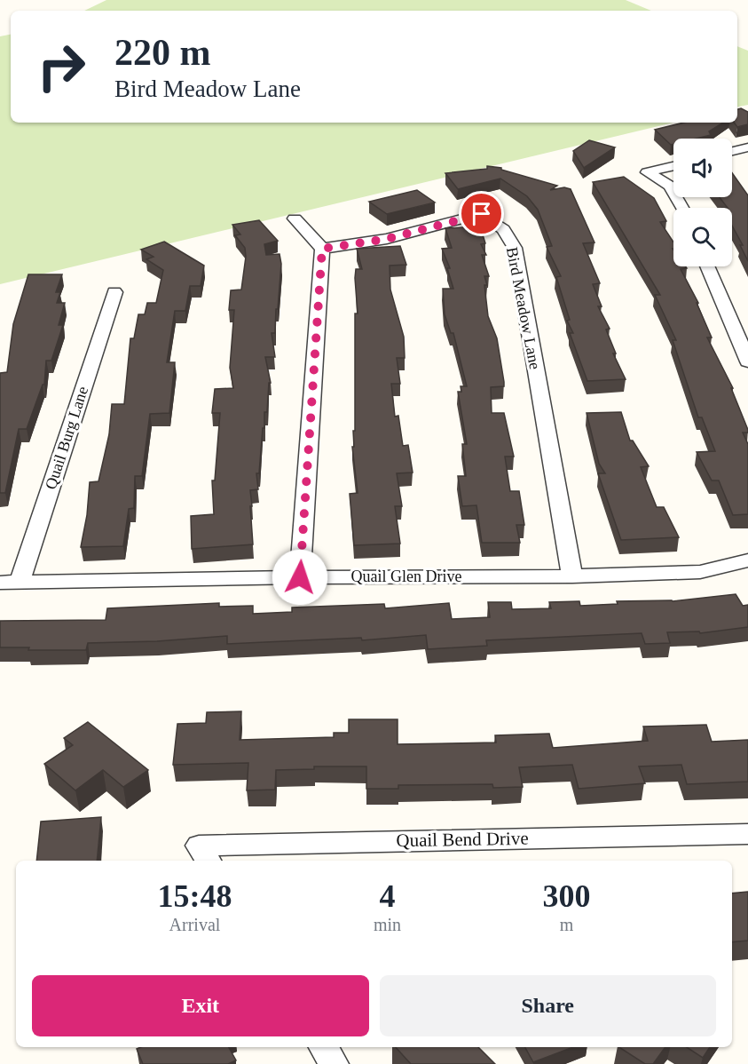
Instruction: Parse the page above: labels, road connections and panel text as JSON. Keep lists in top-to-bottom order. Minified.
{"streets":{"street":["Bird Meadow Lane","Quail Burg Lane","Quail Glen Drive","Quail Bend Drive"]},"crossings":[["Bird Meadow Lane","Quail Glen Drive"],["Quail Burg Lane","Quail Glen Drive"]],"page":{"turn":["220 m","Bird Meadow Lane"],"eta":["15:48","Arrival","4","min","300","m"],"buttons":["Exit","Share"]}}
